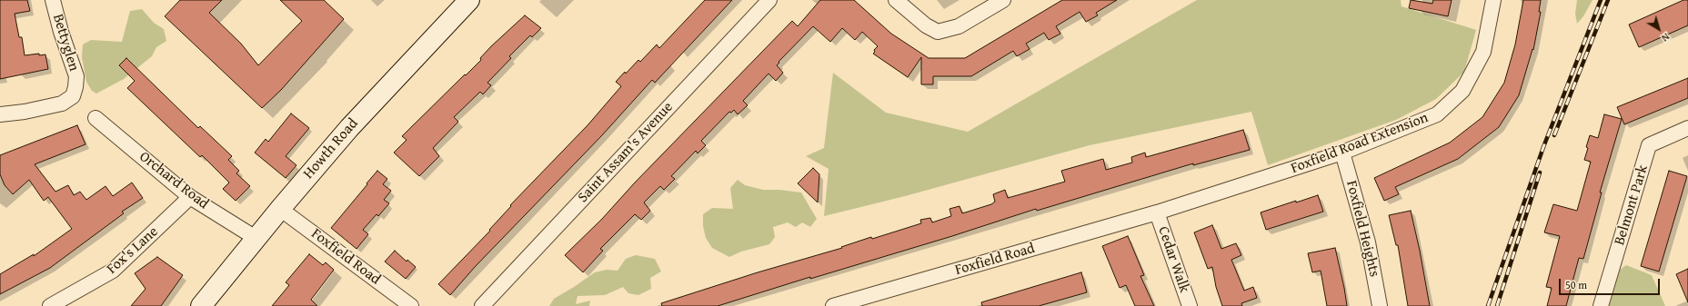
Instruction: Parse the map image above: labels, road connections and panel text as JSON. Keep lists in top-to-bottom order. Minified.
{"streets":{"main road":["Howth Road"],"street":["Bettyglen","Foxfield Road Extension","Saint Assam's Avenue","Orchard Road","Belmont Park","Foxfield Heights","Fox's Lane","Foxfield Road","Cedar Walk"]},"crossings":[["Foxfield Road Extension","Foxfield Heights"],["Foxfield Road Extension","Foxfield Road"],["Foxfield Road Extension","Cedar Walk"],["Howth Road","Orchard Road"],["Howth Road","Foxfield Road"],["Orchard Road","Fox's Lane"],["Foxfield Road","Cedar Walk"]],"scale_bar":"50 m","north":"bottom right"}
